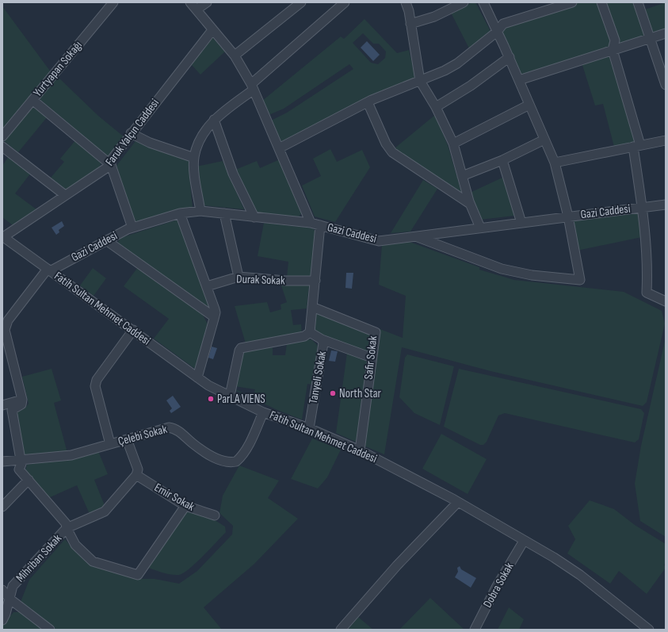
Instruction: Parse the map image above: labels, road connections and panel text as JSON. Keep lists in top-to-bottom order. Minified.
{"streets":{"street":["Yurtyapan Sokağı","Faruk Yalçın Caddesi","Gazi Caddesi","Durak Sokak","Fatih Sultan Mehmet Caddesi","Safir Sokak","Tanyeli Sokak","Çelebi Sokak","Emir Sokak","Mihriban Sokak","Dobra Sokak"]},"crossings":[["Faruk Yalçın Caddesi","Fatih Sultan Mehmet Caddesi"],["Gazi Caddesi","Fatih Sultan Mehmet Caddesi"],["Fatih Sultan Mehmet Caddesi","Safir Sokak"],["Fatih Sultan Mehmet Caddesi","Tanyeli Sokak"],["Fatih Sultan Mehmet Caddesi","Çelebi Sokak"],["Fatih Sultan Mehmet Caddesi","Dobra Sokak"],["Çelebi Sokak","Mihriban Sokak"]],"places":["North Star","ParLA VIENS"]}
